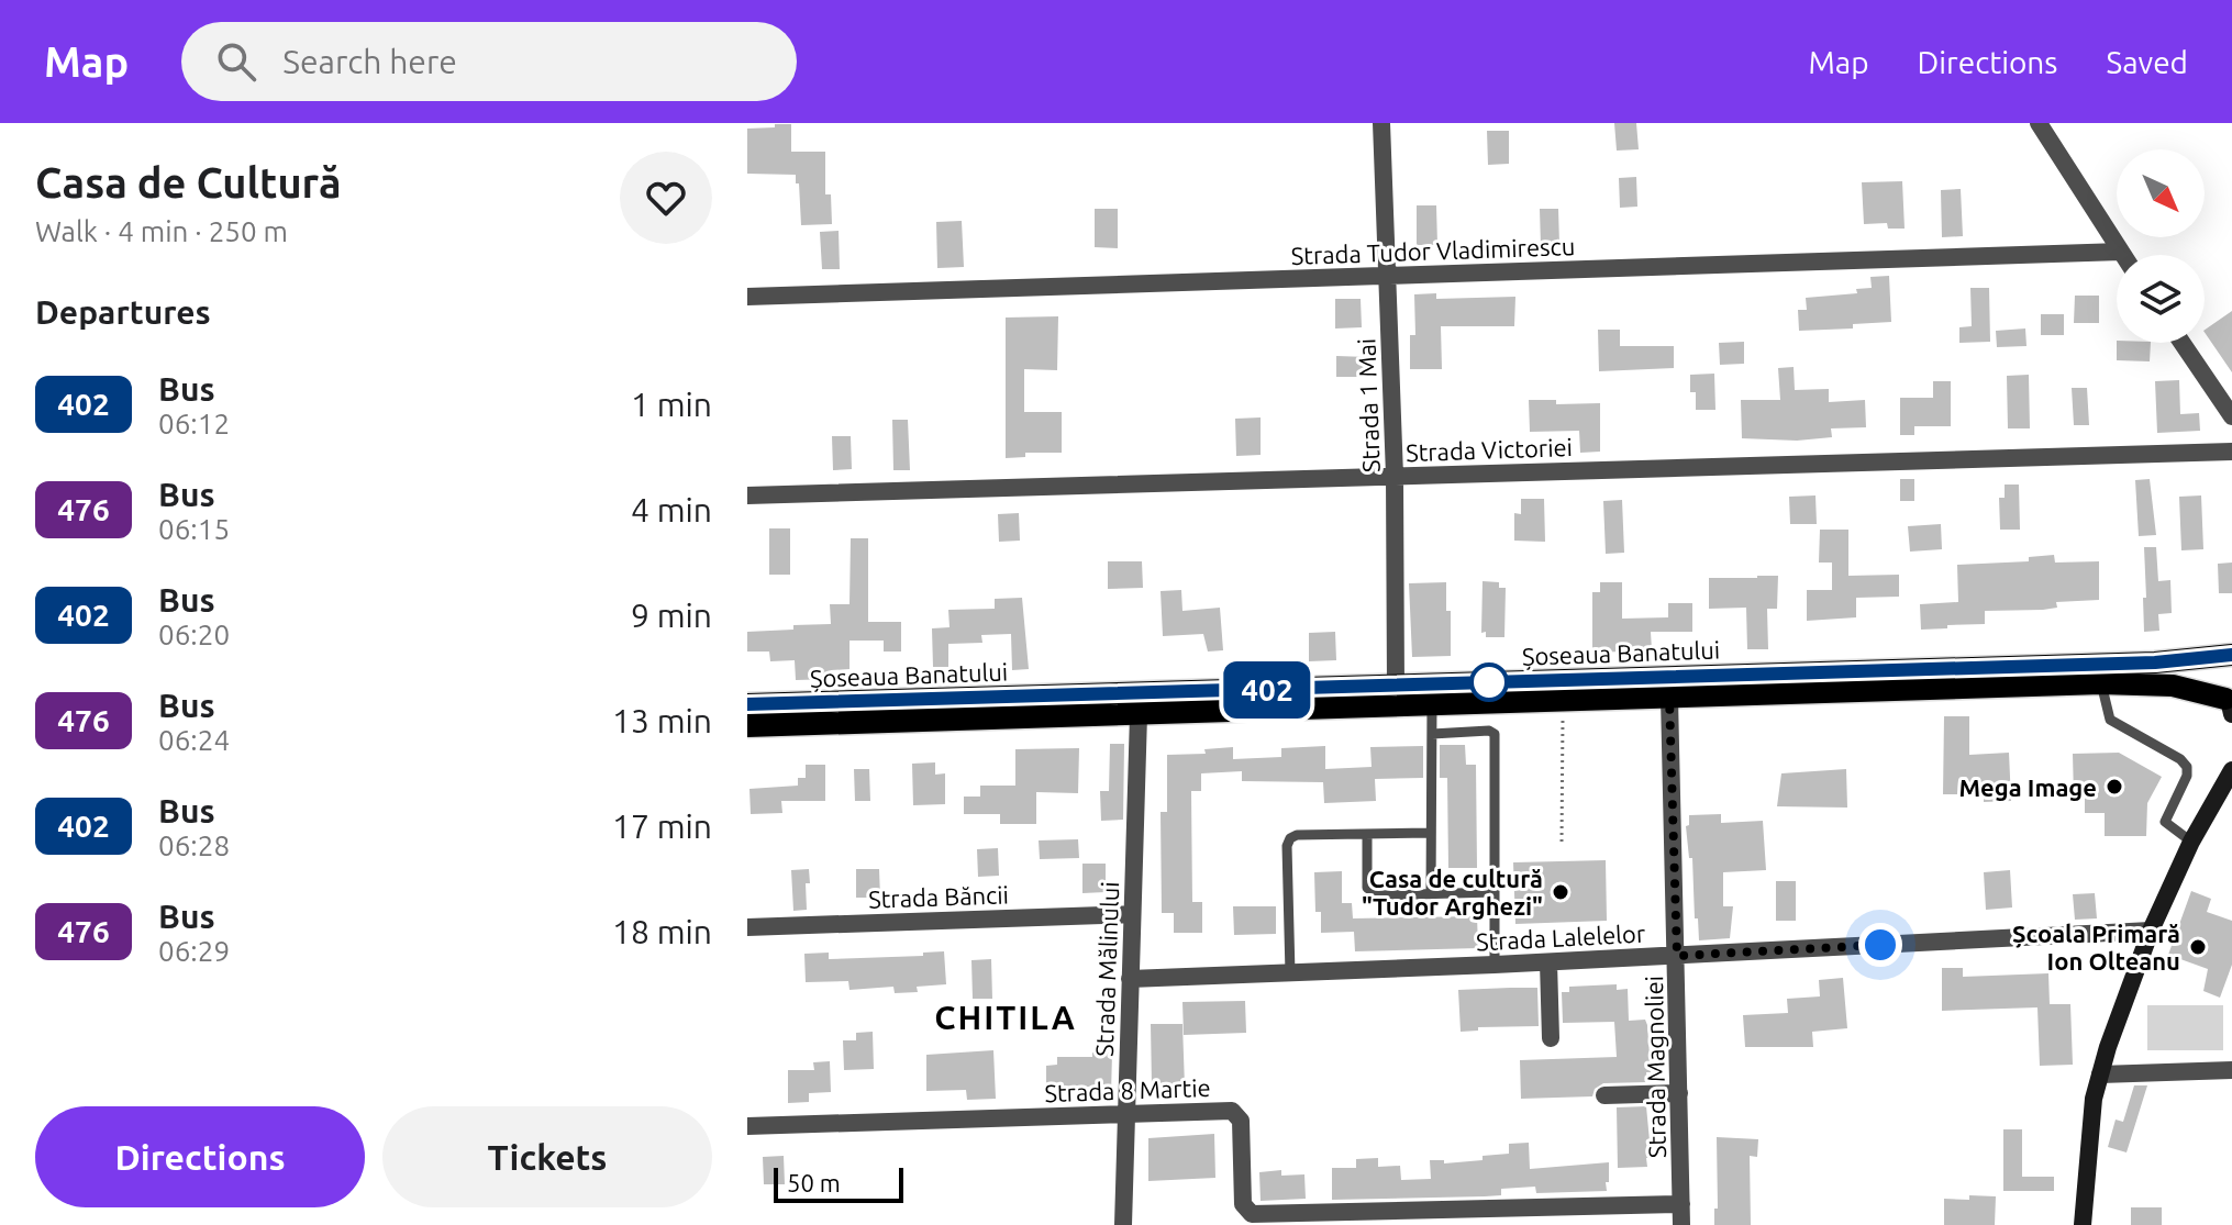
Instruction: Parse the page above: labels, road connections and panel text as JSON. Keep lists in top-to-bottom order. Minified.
{"streets":{"main road":["Șoseaua Banatului"],"street":["Strada Tudor Vladimirescu","Strada 1 Mai","Strada Victoriei","Strada Băncii","Strada Lalelelor","Strada Mălinului","Strada Magnoliei","Strada 8 Martie"]},"crossings":[["Strada Tudor Vladimirescu","Strada 1 Mai"],["Strada 1 Mai","Strada Victoriei"],["Strada 1 Mai","Șoseaua Banatului"],["Șoseaua Banatului","Strada Mălinului"],["Șoseaua Banatului","Strada Magnoliei"],["Strada Băncii","Strada Mălinului"],["Strada Lalelelor","Strada Mălinului"],["Strada Lalelelor","Strada Magnoliei"],["Strada Mălinului","Strada 8 Martie"],["Strada Magnoliei","Strada 8 Martie"]],"districts":["CHITILA"],"places":["Mega Image","Casa de cultură \"Tudor Arghezi\"","Școala Primară Ion Olteanu"],"lines":["bus line 402"],"scale_bar":"50 m","north":"bottom right","page":{"header":"Map","search":"Search here","nav":["Map","Directions","Saved"],"heading":[["Casa de Cultură","Walk · 4 min · 250 m"],"Departures"],"on_map":"402","list":[{"mark":"402","name":"Bus","note":"06:12","value":"1 min"},{"mark":"476","name":"Bus","note":"06:15","value":"4 min"},{"mark":"402","name":"Bus","note":"06:20","value":"9 min"},{"mark":"476","name":"Bus","note":"06:24","value":"13 min"},{"mark":"402","name":"Bus","note":"06:28","value":"17 min"},{"mark":"476","name":"Bus","note":"06:29","value":"18 min"}],"buttons":["Directions","Tickets"],"scale":"50 m"}}
